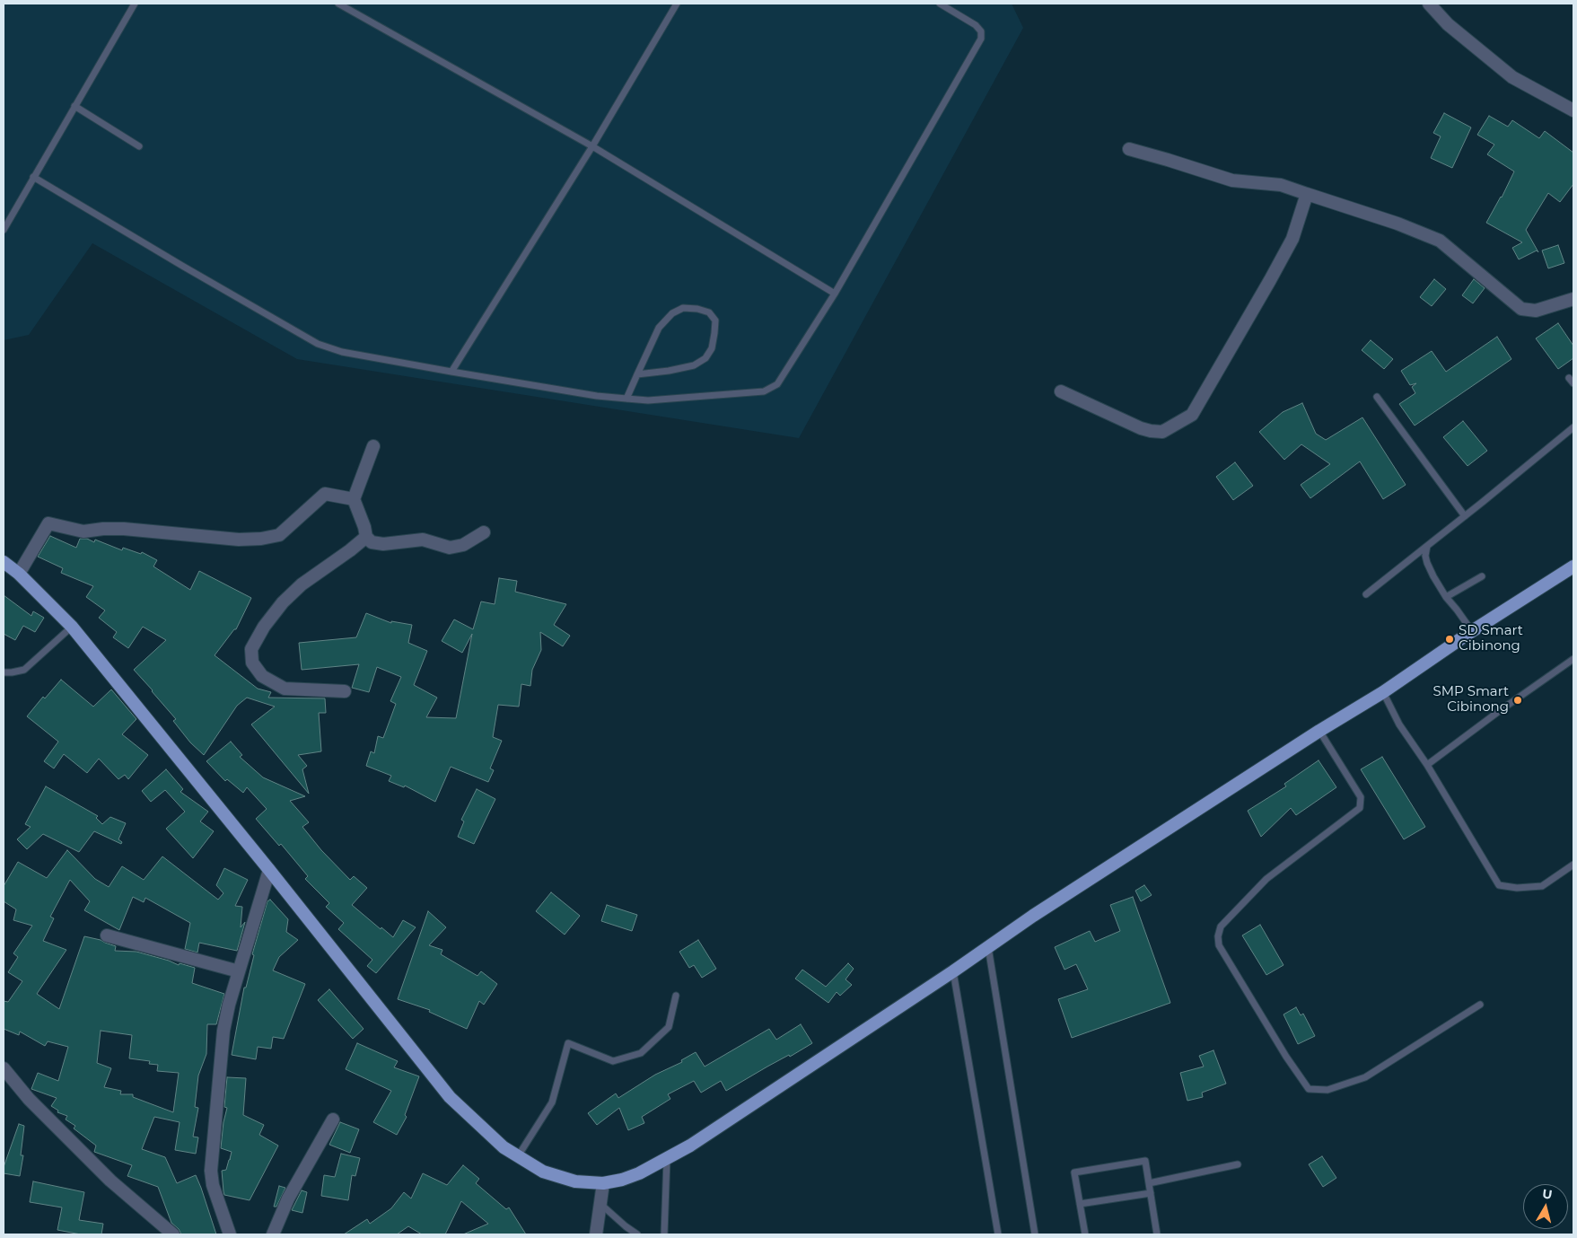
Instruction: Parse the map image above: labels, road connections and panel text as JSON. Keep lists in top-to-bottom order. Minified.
{"places":["SD Smart Cibinong","SMP Smart Cibinong"],"north":"top"}
